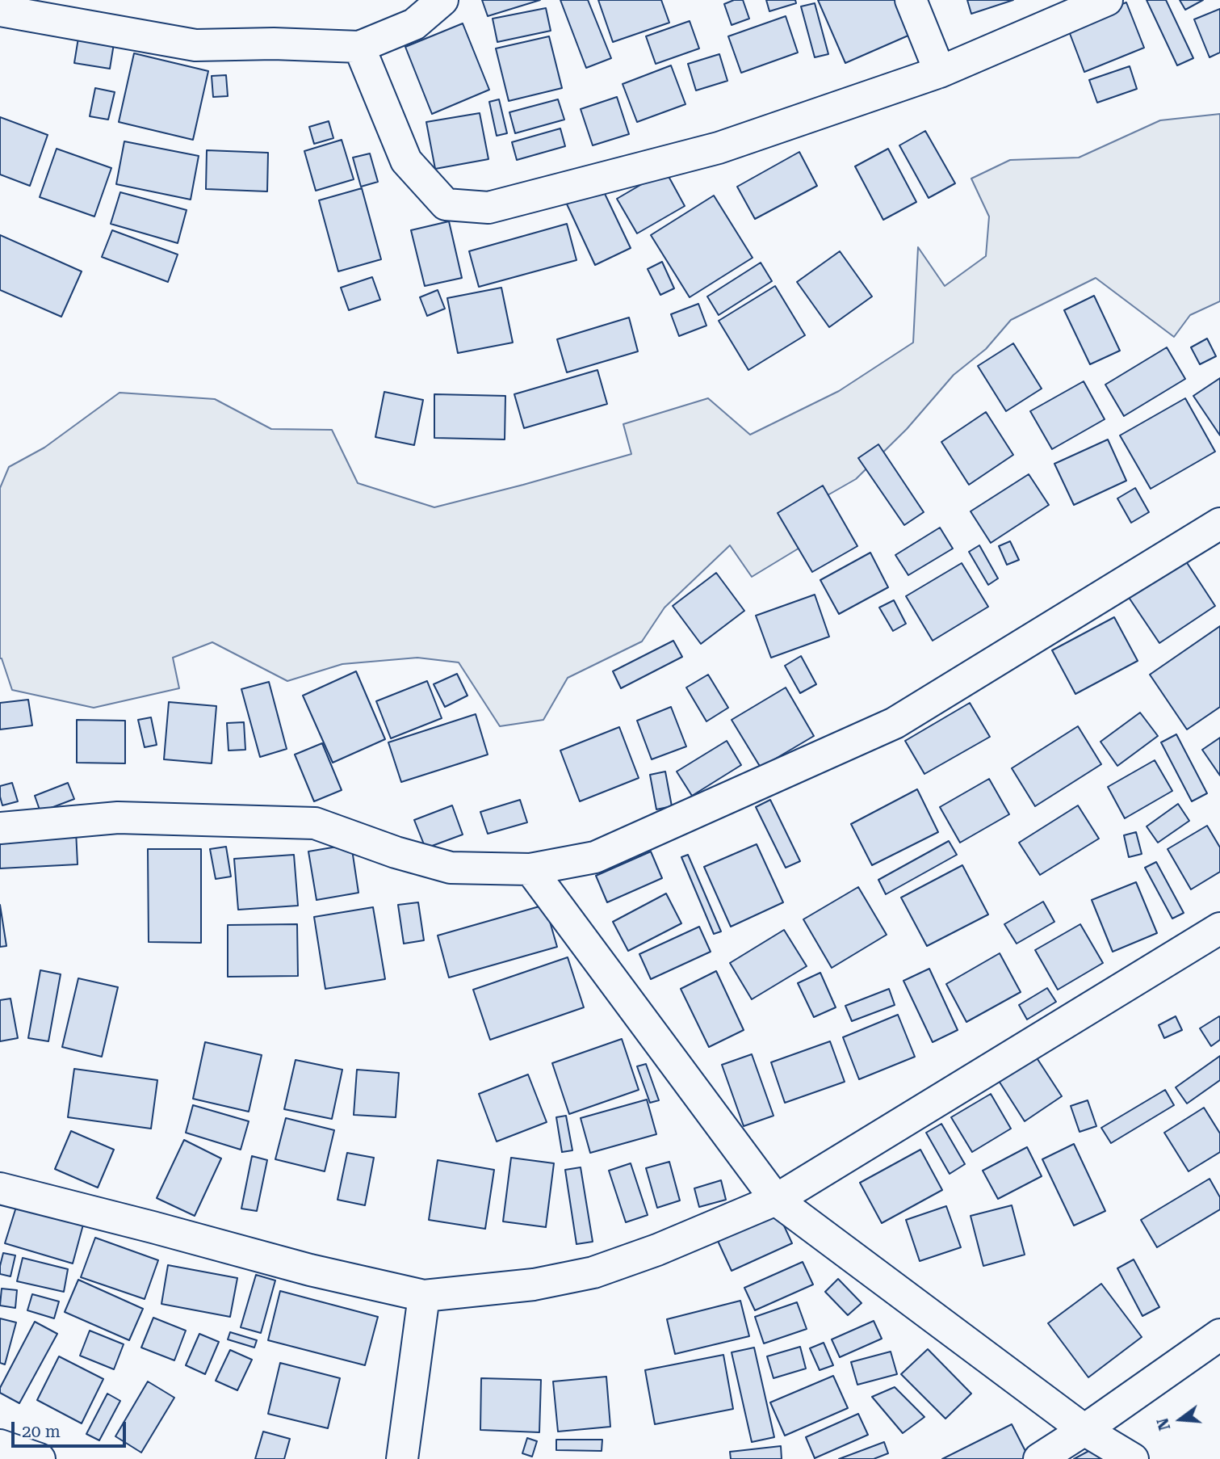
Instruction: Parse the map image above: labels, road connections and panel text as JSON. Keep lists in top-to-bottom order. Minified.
{"scale_bar":"20 m","north":"left"}
